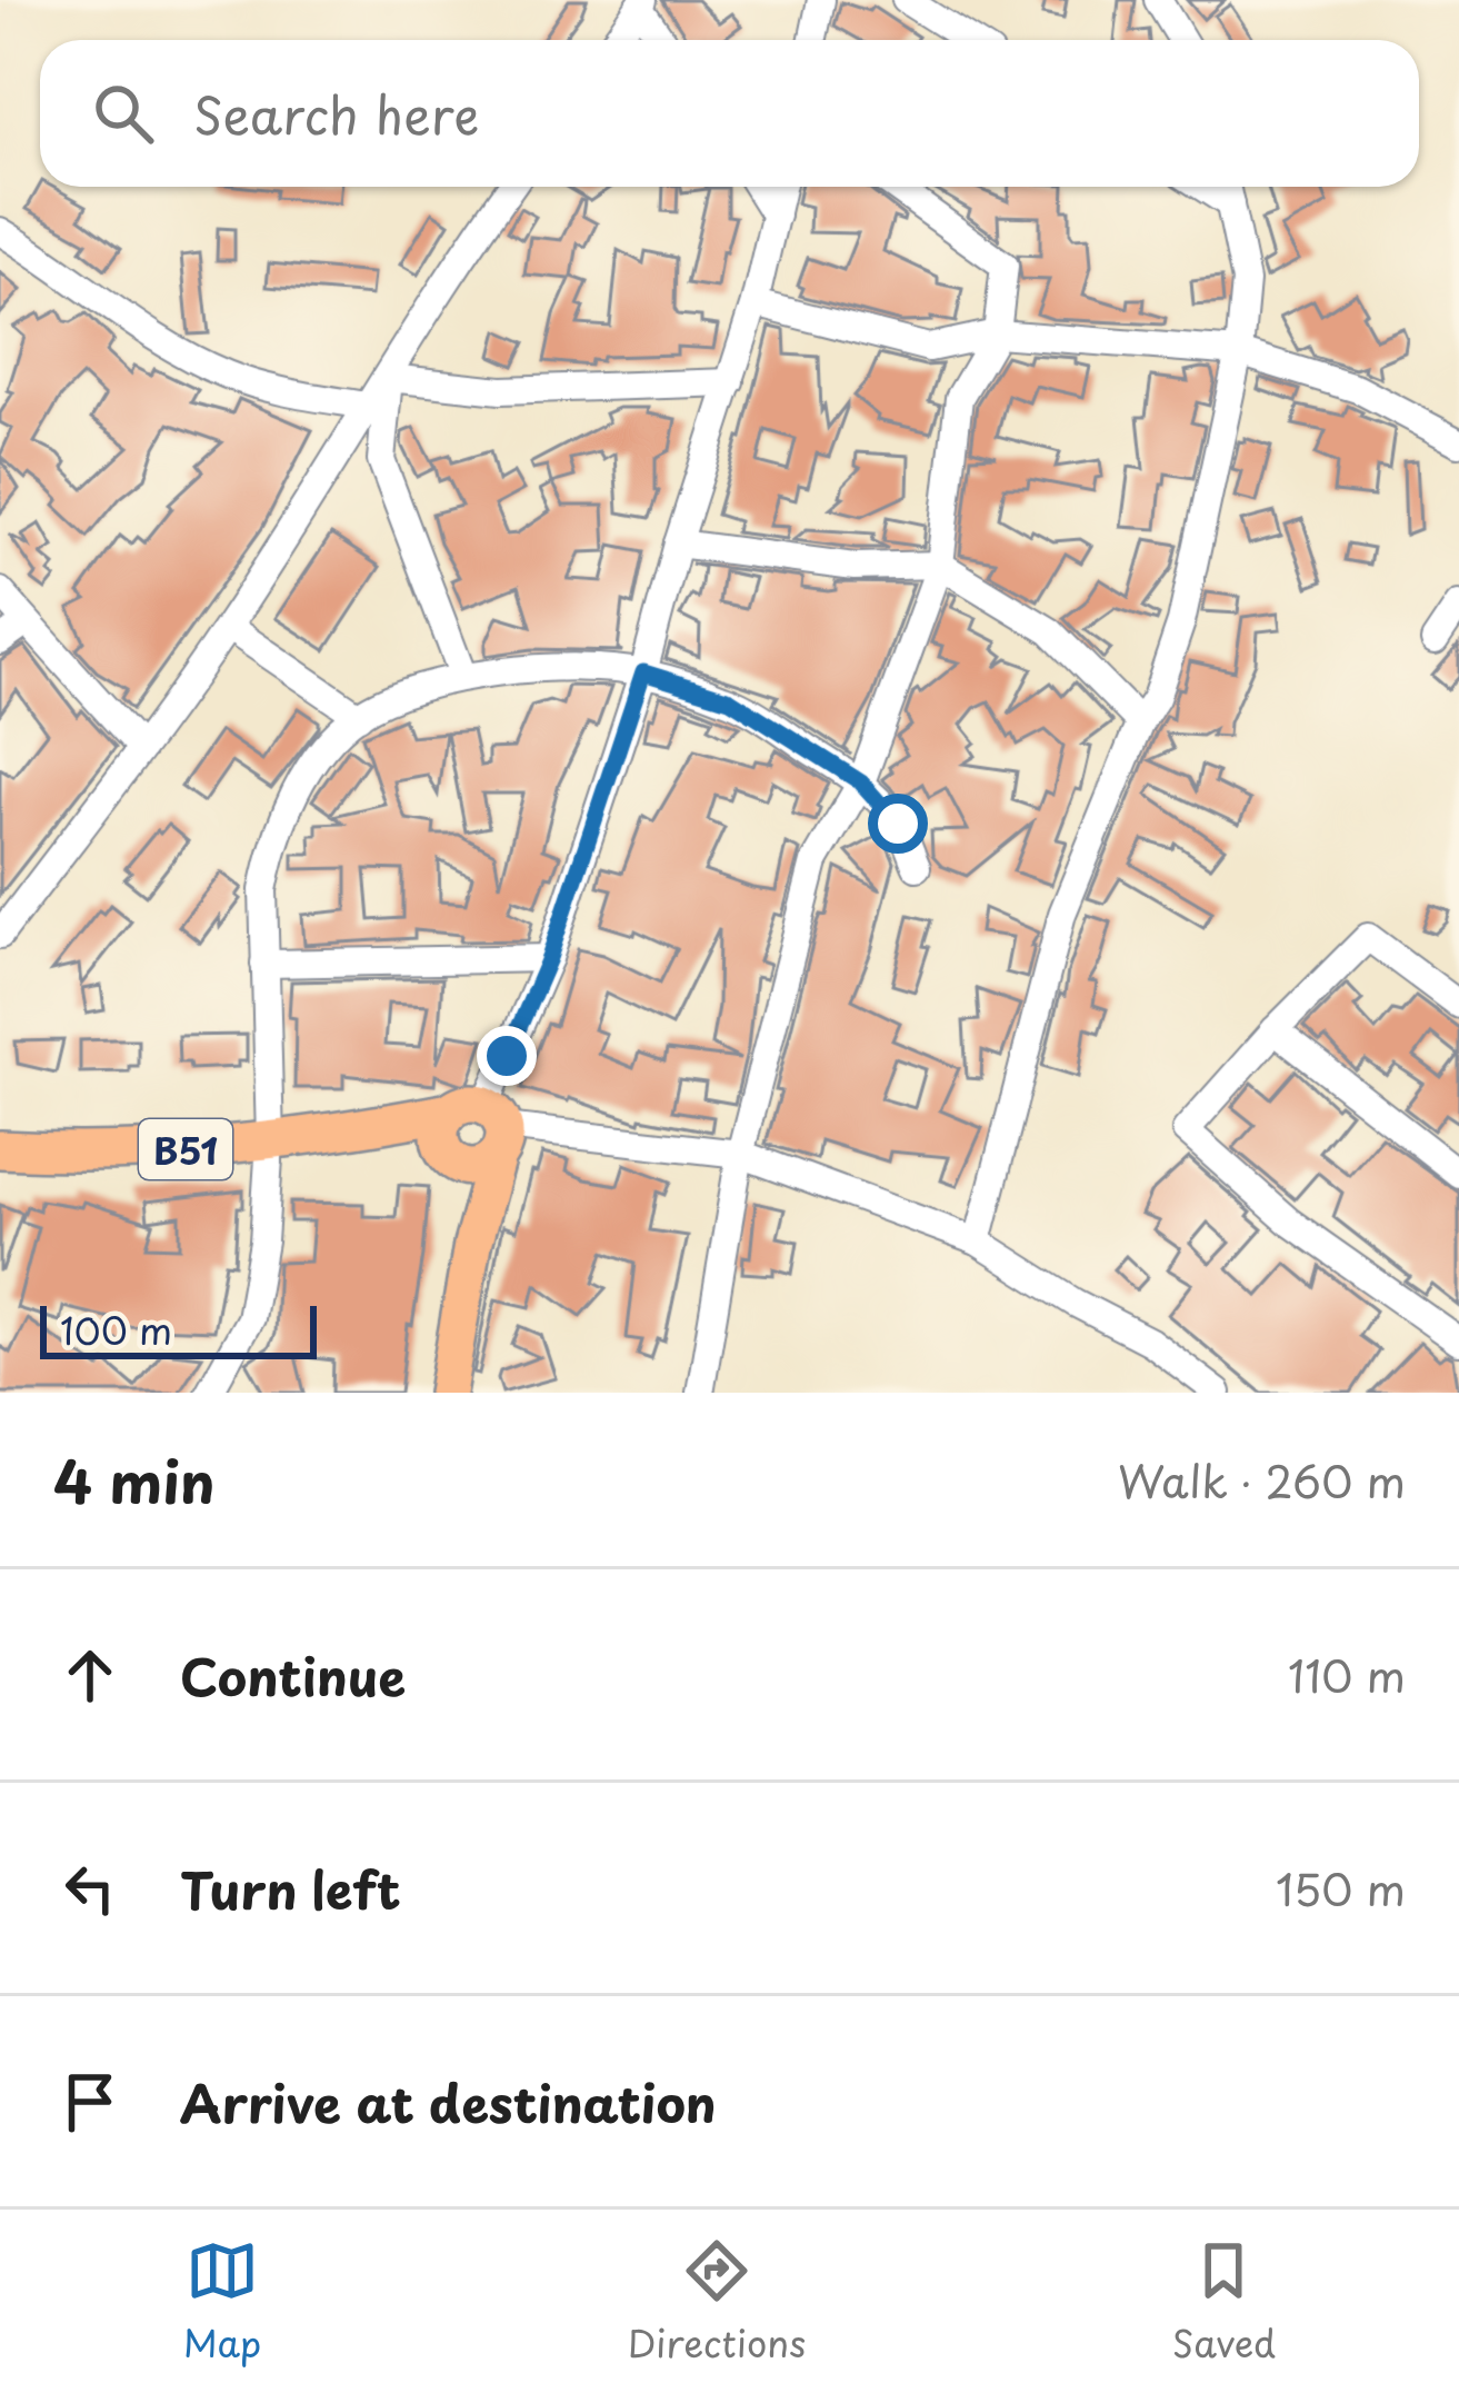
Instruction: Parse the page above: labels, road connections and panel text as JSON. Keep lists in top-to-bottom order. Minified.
{"streets":{"highway":["B51"]},"scale_bar":"100 m","page":{"search":"Search here","scale":"100 m","heading":["4 min","Walk · 260 m"],"list":[["Continue","110 m"],["Turn left","150 m"],"Arrive at destination"],"nav":["Map","Directions","Saved"]}}
